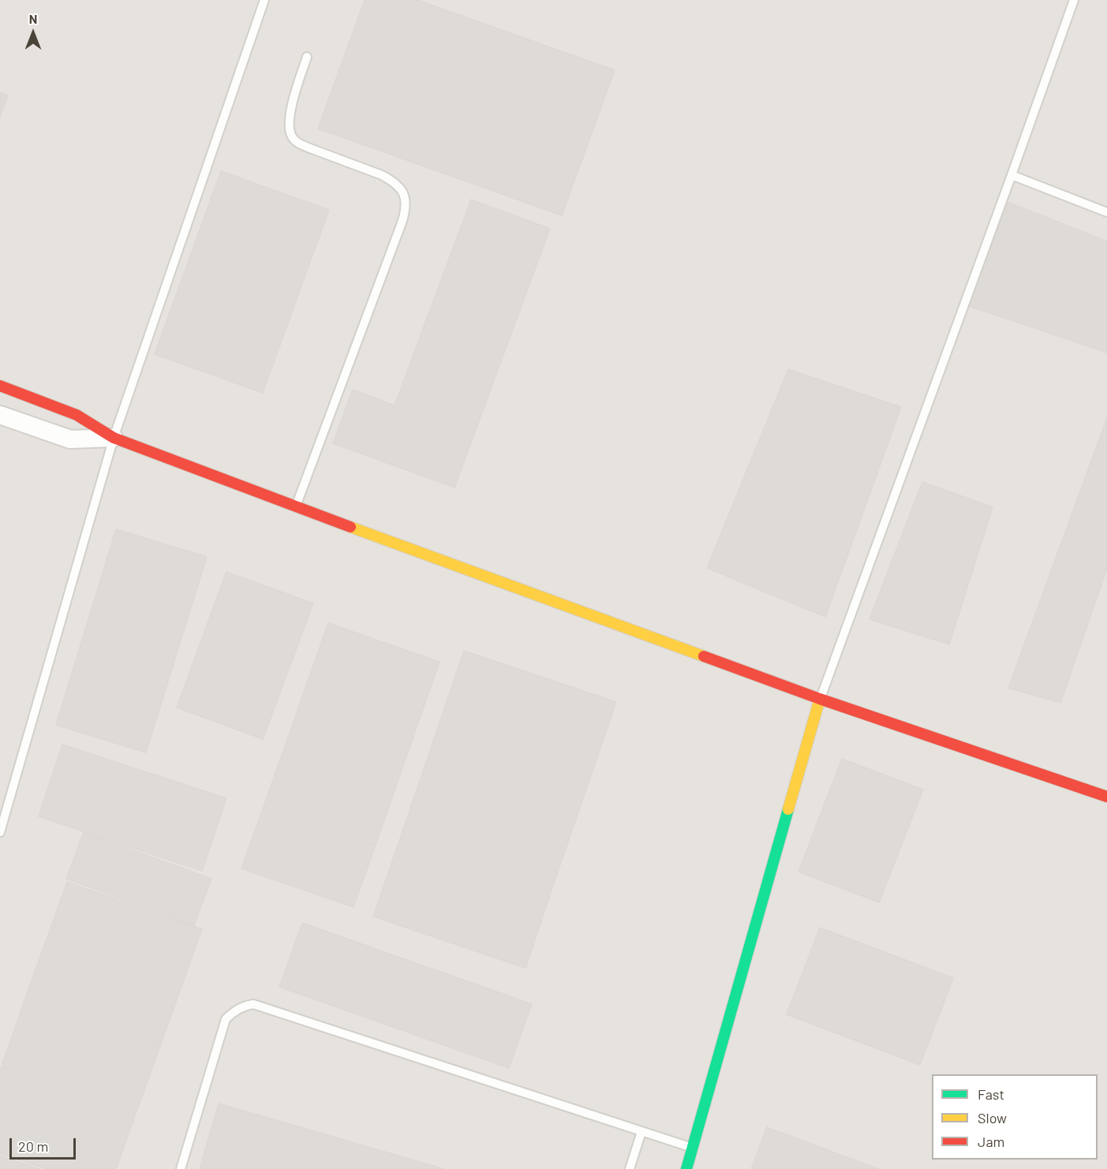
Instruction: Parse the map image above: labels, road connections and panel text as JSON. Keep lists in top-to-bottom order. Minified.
{"legend":["Fast","Slow","Jam"],"scale_bar":"20 m","north":"top"}
